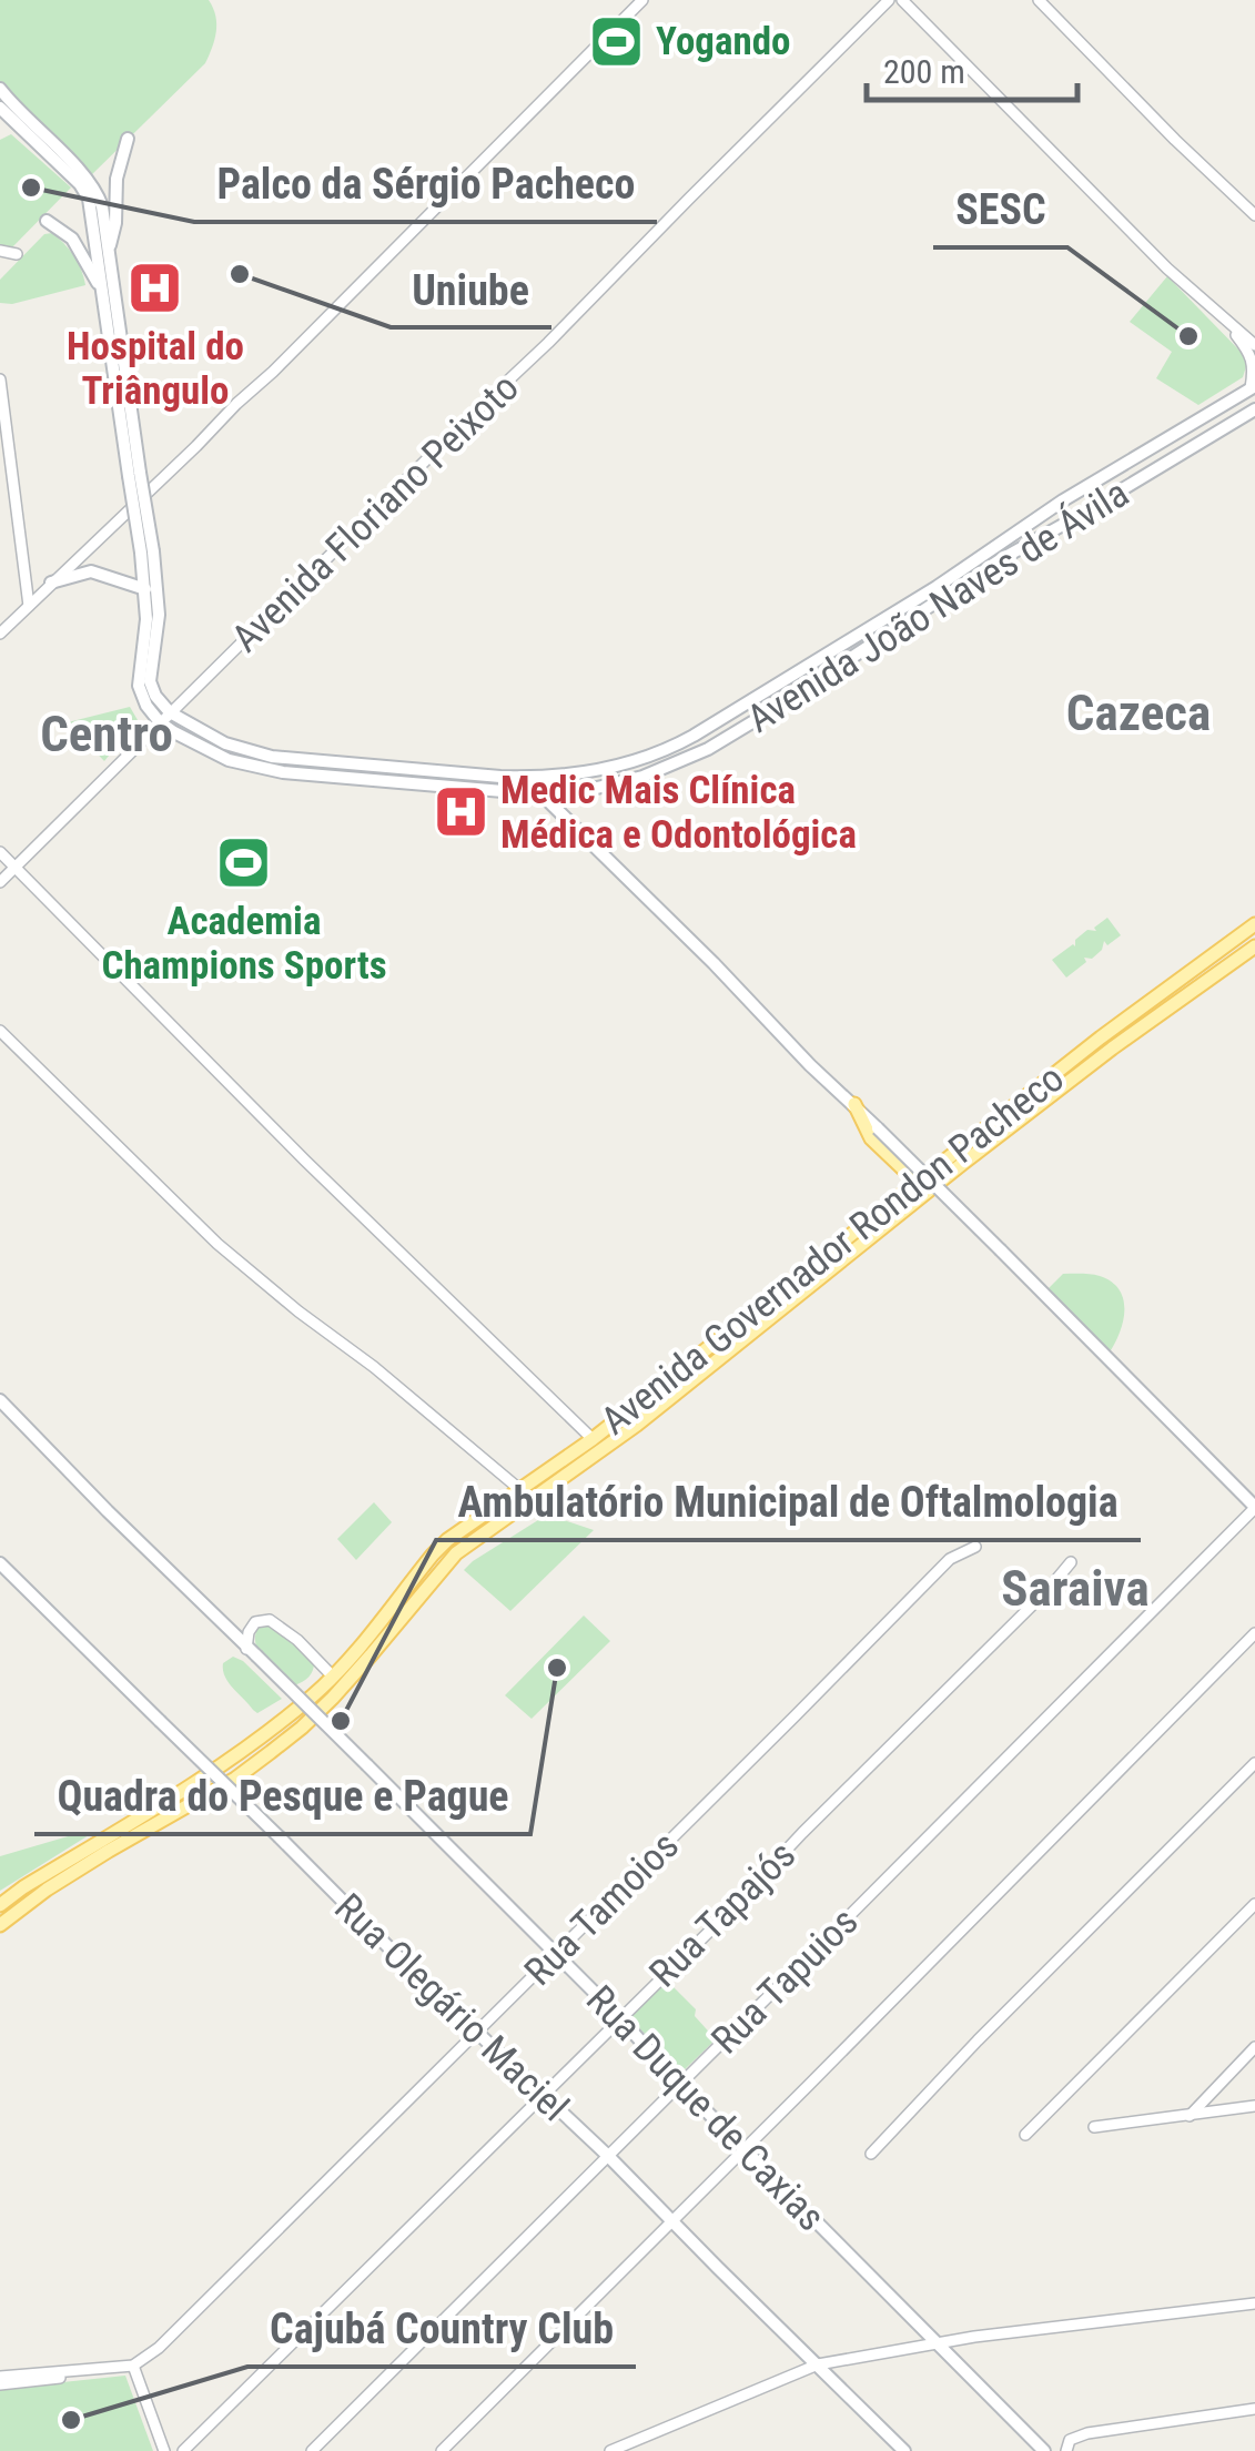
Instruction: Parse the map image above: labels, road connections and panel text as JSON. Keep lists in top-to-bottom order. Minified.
{"streets":{"main road":["Avenida João Naves de Ávila","Avenida Governador Rondon Pacheco","Rua Olegário Maciel","Rua Duque de Caxias"],"street":["Avenida Floriano Peixoto","Rua Tamoios","Rua Tapajós","Rua Tapuios"]},"crossings":[["Avenida Floriano Peixoto","Avenida João Naves de Ávila"],["Rua Tamoios","Rua Olegário Maciel"],["Rua Tamoios","Rua Duque de Caxias"],["Rua Tapajós","Rua Olegário Maciel"],["Rua Tapajós","Rua Duque de Caxias"],["Rua Tapuios","Rua Olegário Maciel"],["Rua Tapuios","Rua Duque de Caxias"]],"districts":["Cazeca","Centro","Saraiva"],"places":{"sports":["Yogando","Academia Champions Sports"],"other":["Palco da Sérgio Pacheco","Uniube","SESC","Quadra do Pesque e Pague","Ambulatório Municipal de Oftalmologia","Cajubá Country Club"],"hospital":["Hospital do Triângulo","Medic Mais Clínica Médica e Odontológica"]},"scale_bar":"200 m"}
